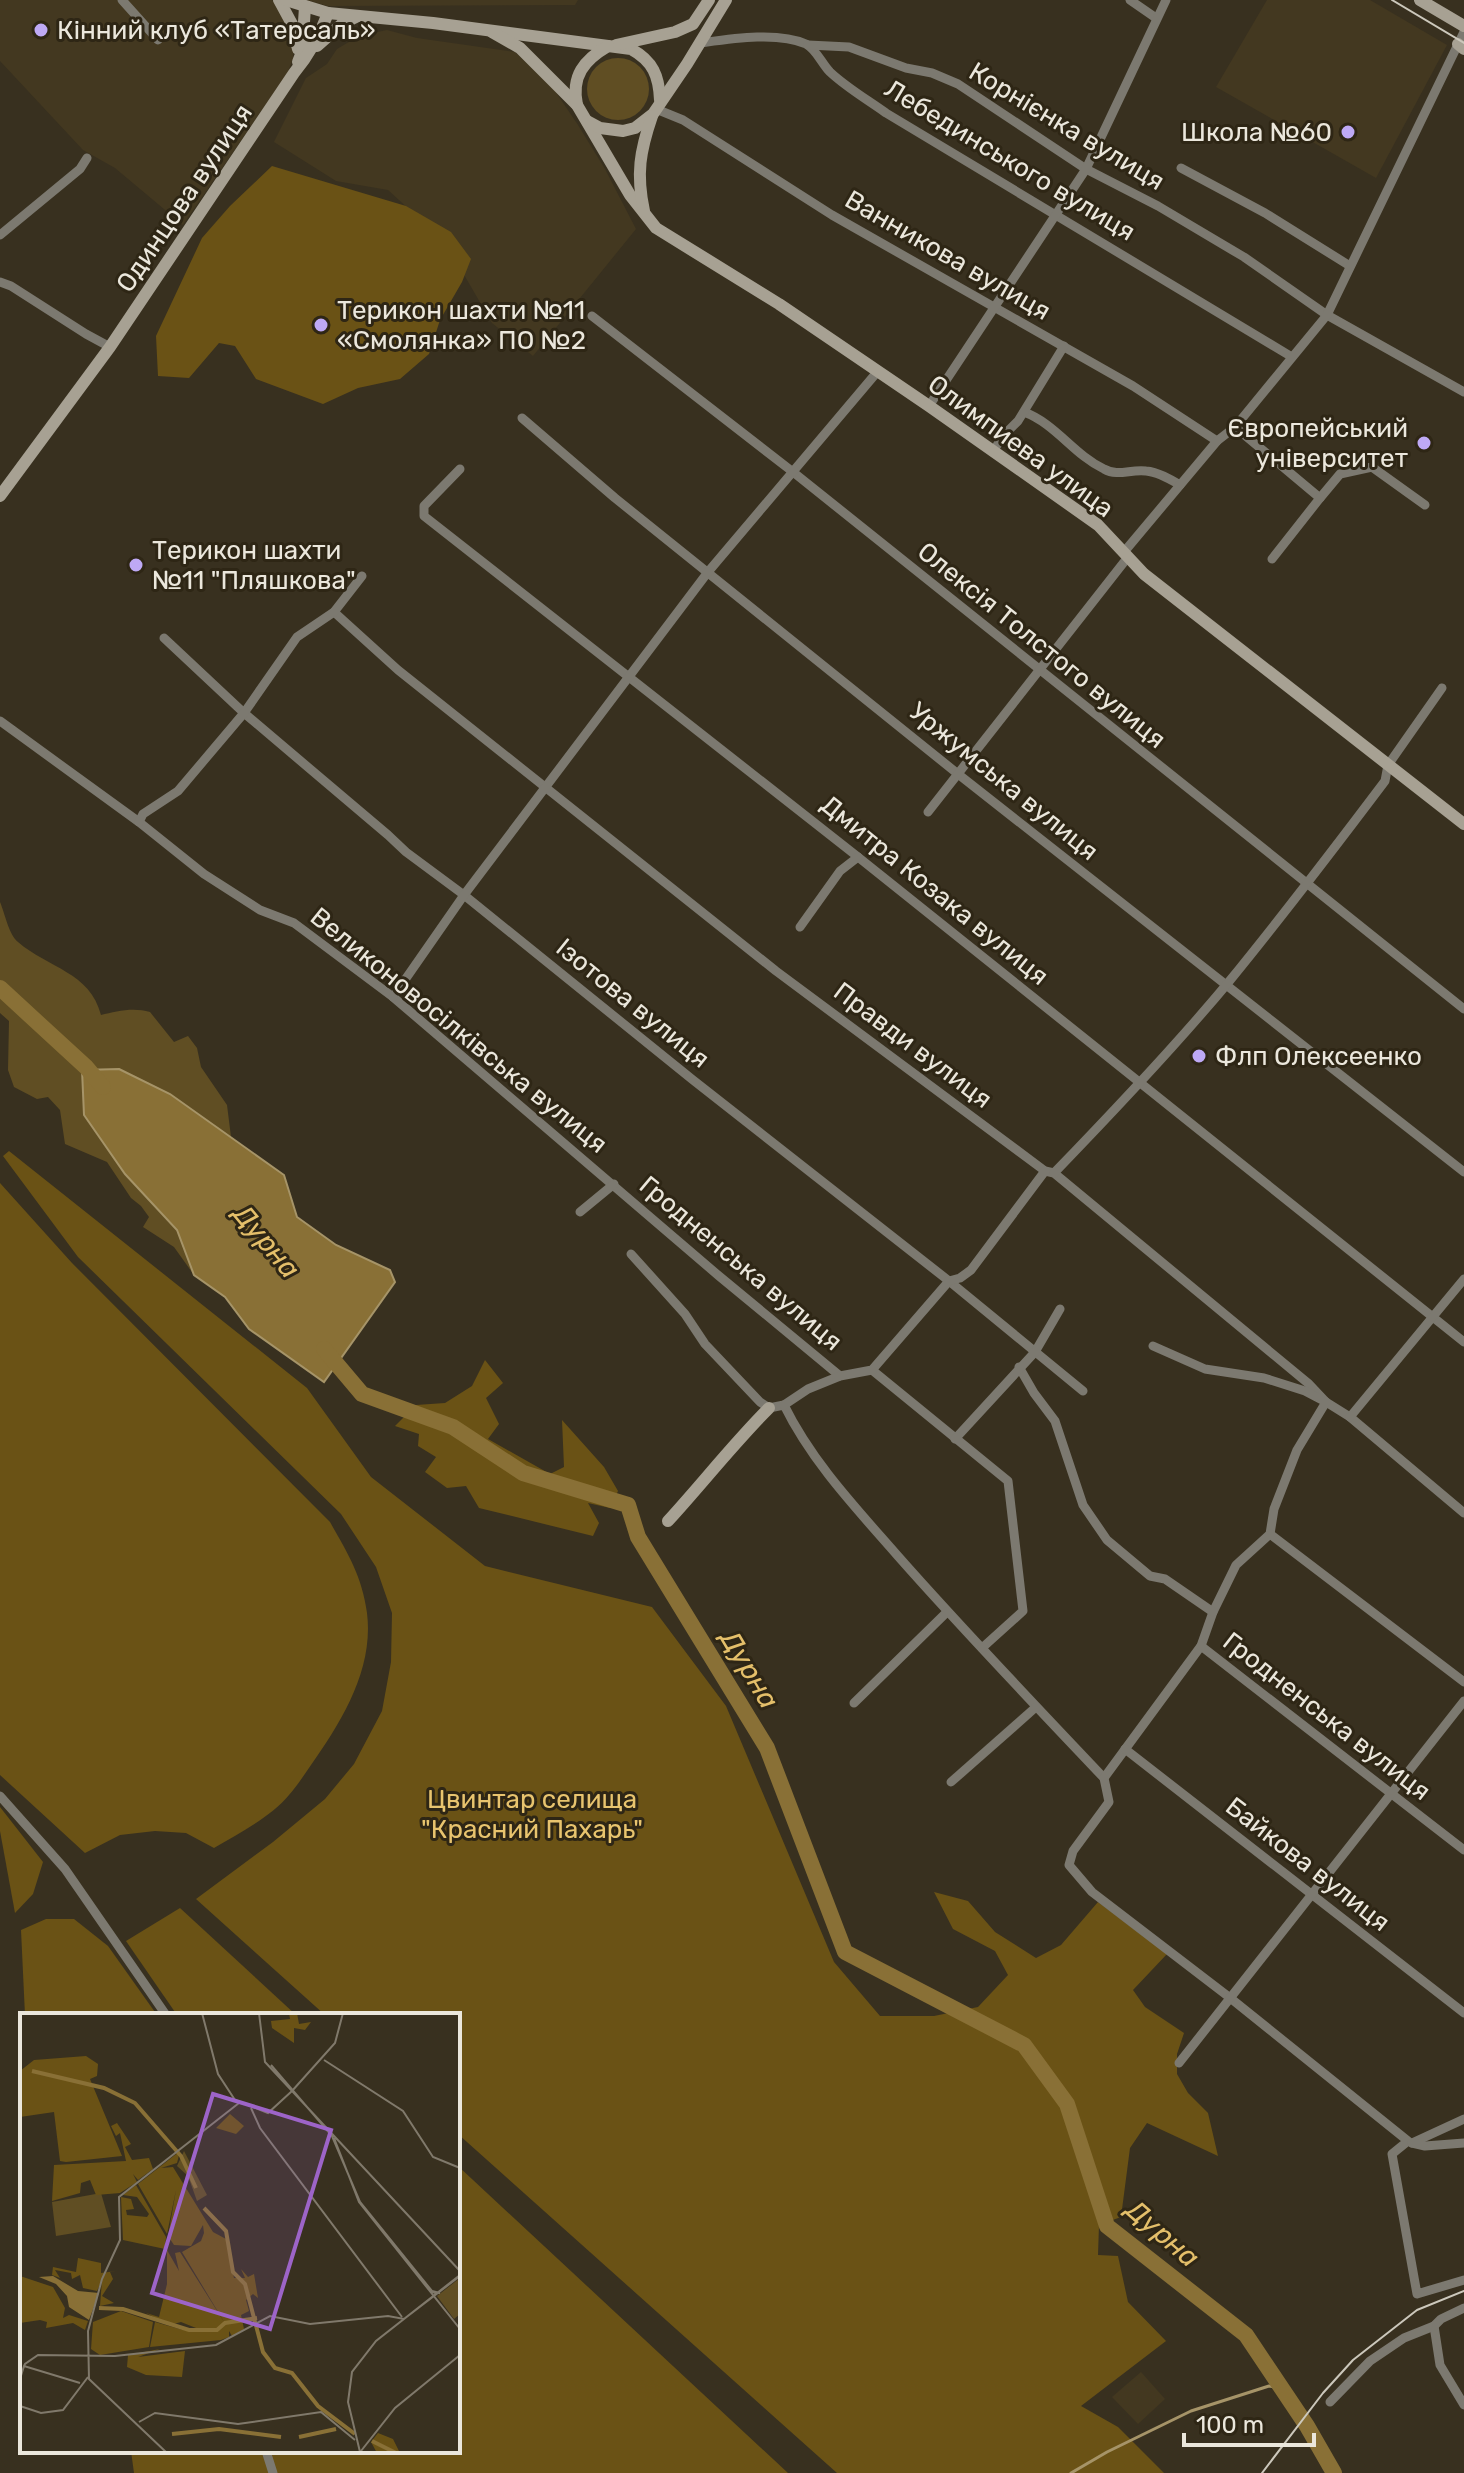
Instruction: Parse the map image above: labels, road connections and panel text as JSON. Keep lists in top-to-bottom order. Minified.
{"streets":{"main road":["Одинцова вулиця","Олимпиева улица"],"street":["Корнієнка вулиця","Лебединського вулиця","Ванникова вулиця","Олексія Толстого вулиця","Уржумська вулиця","Дмитра Козака вулиця","Ізотова вулиця","Великоновосілківська вулиця","Правди вулиця","Гродненська вулиця","Байкова вулиця"]},"crossings":[["Корнієнка вулиця","Лебединського вулиця"],["Великоновосілківська вулиця","Гродненська вулиця"]],"water":["Дурна"],"parks":["Цвинтар селища \"Красний Пахарь\""],"places":["Кінний клуб «Татерсаль»","Школа №60","Терикон шахти №11 «Смолянка» ПО №2","Європейський університет","Терикон шахти №11 \"Пляшкова\"","Флп Олексеенко"],"scale_bar":"100 m"}
